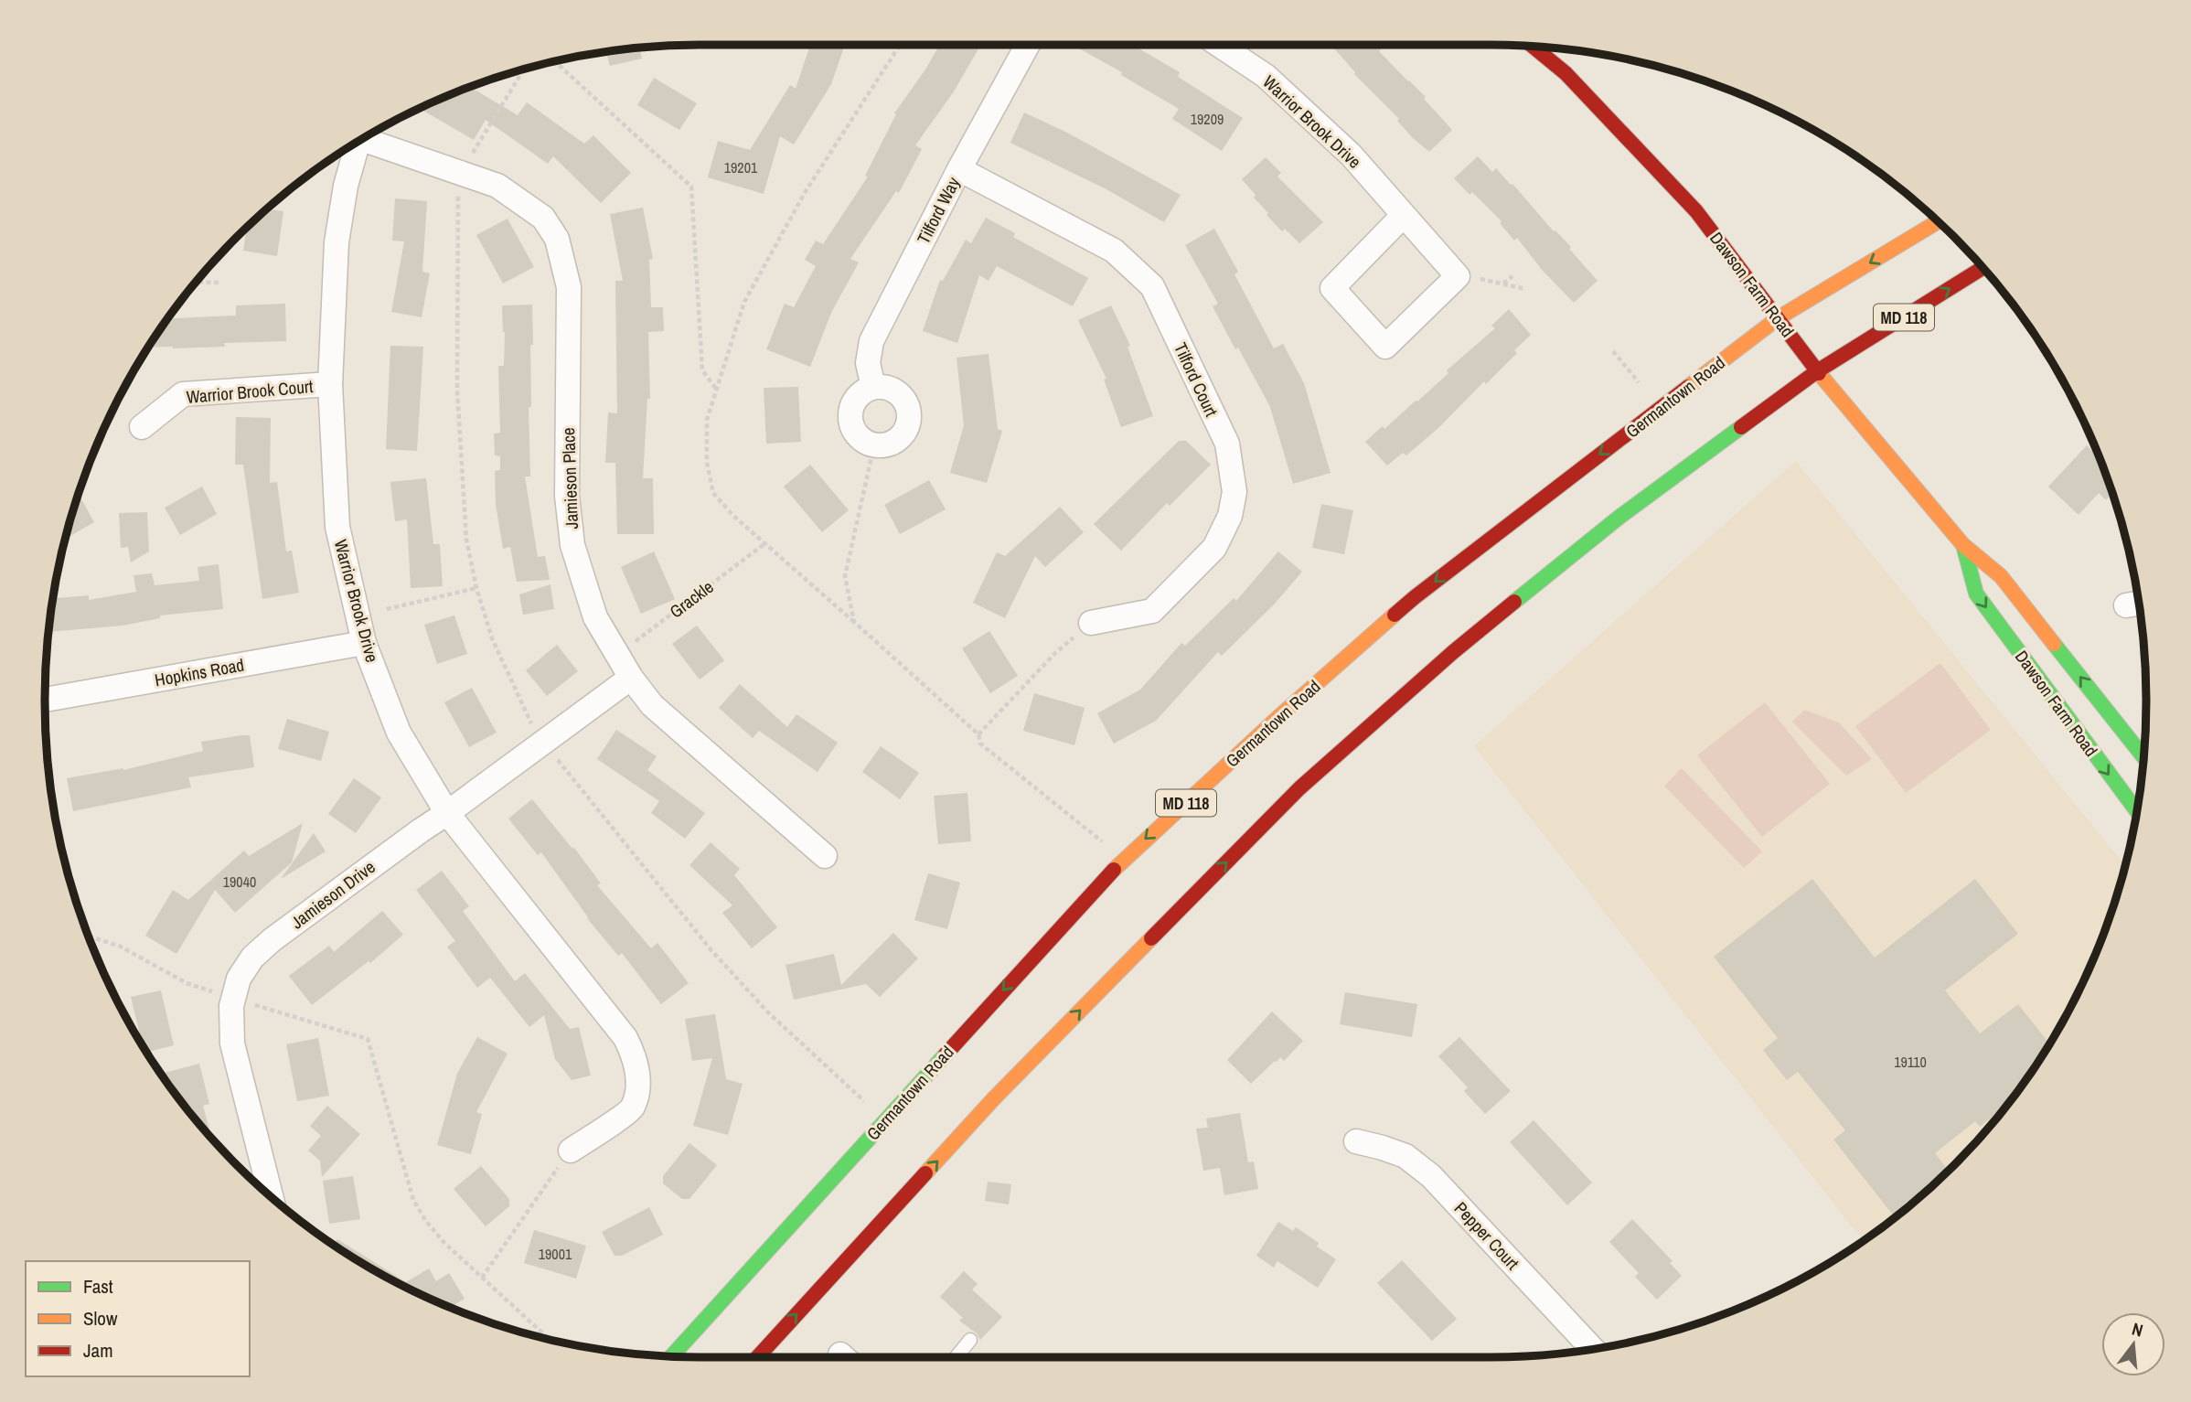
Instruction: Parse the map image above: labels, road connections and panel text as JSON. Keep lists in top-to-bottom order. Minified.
{"streets":{"main road":["Dawson Farm Road","MD 118","Germantown Road"],"street":["Warrior Brook Drive","Tilford Way","Tilford Court","Warrior Brook Court","Jamieson Place","Hopkins Road","Jamieson Drive","Pepper Court"],"path":["Grackle"]},"crossings":[["Warrior Brook Drive","Warrior Brook Court"],["Warrior Brook Drive","Hopkins Road"],["Warrior Brook Drive","Jamieson Drive"],["Tilford Way","Tilford Court"],["Dawson Farm Road","MD 118"],["Dawson Farm Road","Germantown Road"],["Jamieson Place","Grackle"],["Jamieson Place","Jamieson Drive"]],"house_numbers":["19209","19201","19040","19110","19001"],"legend":["Fast","Slow","Jam"],"north":"top"}
